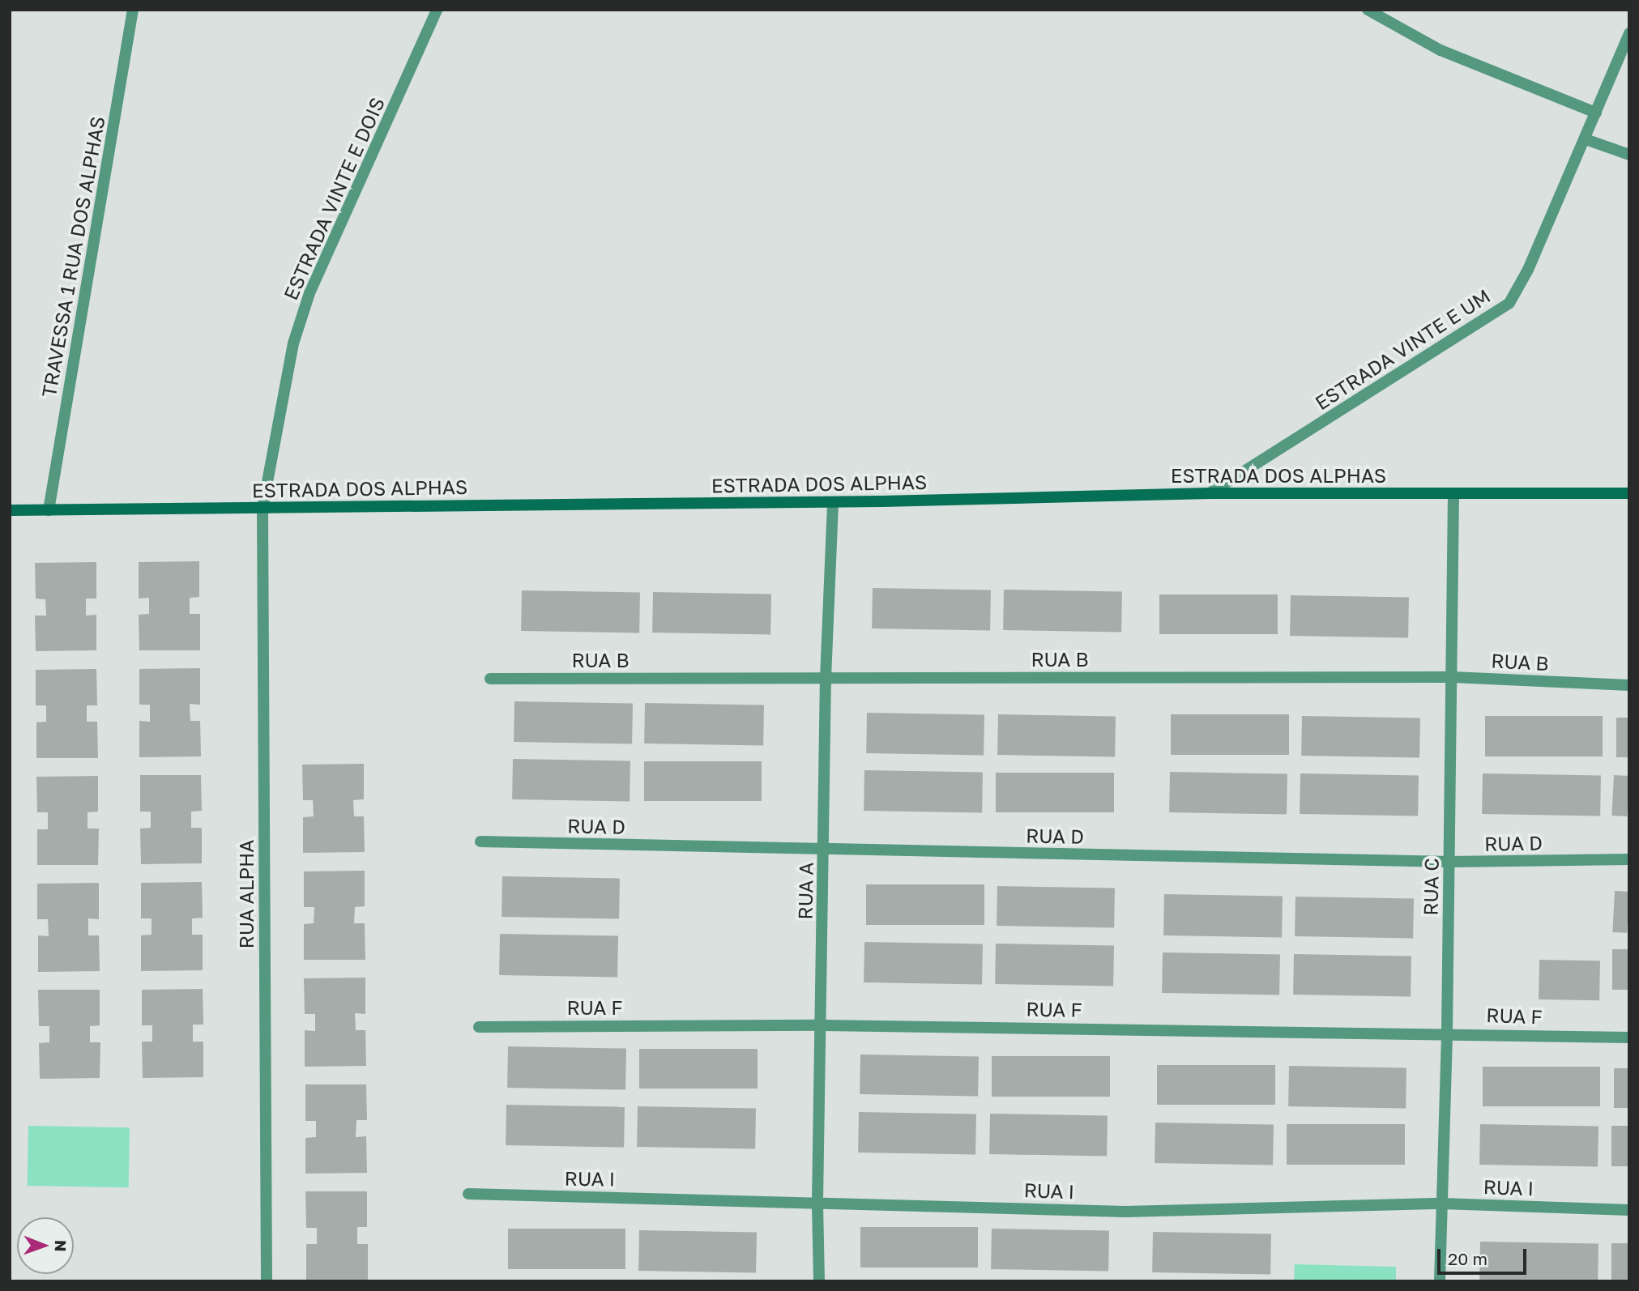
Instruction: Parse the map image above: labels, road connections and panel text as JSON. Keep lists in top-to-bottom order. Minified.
{"streets":{"street":["ESTRADA VINTE E DOIS","TRAVESSA 1 RUA DOS ALPHAS","ESTRADA VINTE E UM","ESTRADA DOS ALPHAS","RUA B","RUA D","RUA C","RUA A","RUA ALPHA","RUA F","RUA I"]},"crossings":[["ESTRADA VINTE E DOIS","ESTRADA DOS ALPHAS"],["ESTRADA VINTE E DOIS","RUA ALPHA"],["TRAVESSA 1 RUA DOS ALPHAS","ESTRADA DOS ALPHAS"],["ESTRADA VINTE E UM","ESTRADA DOS ALPHAS"],["ESTRADA DOS ALPHAS","RUA C"],["ESTRADA DOS ALPHAS","RUA A"],["ESTRADA DOS ALPHAS","RUA ALPHA"],["RUA B","RUA C"],["RUA B","RUA A"],["RUA D","RUA C"],["RUA D","RUA A"],["RUA C","RUA F"],["RUA C","RUA I"],["RUA A","RUA F"],["RUA A","RUA I"]],"scale_bar":"20 m","north":"right"}
